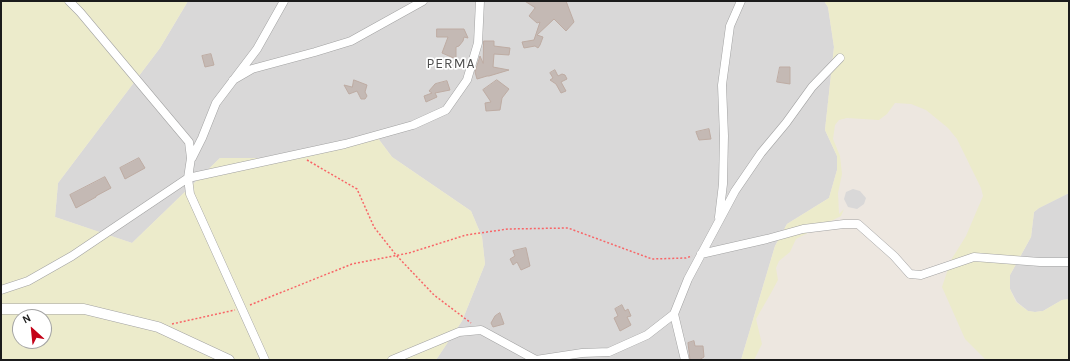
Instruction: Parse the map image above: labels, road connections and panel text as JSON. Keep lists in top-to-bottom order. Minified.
{"districts":["PERMA"],"north":"top left"}
